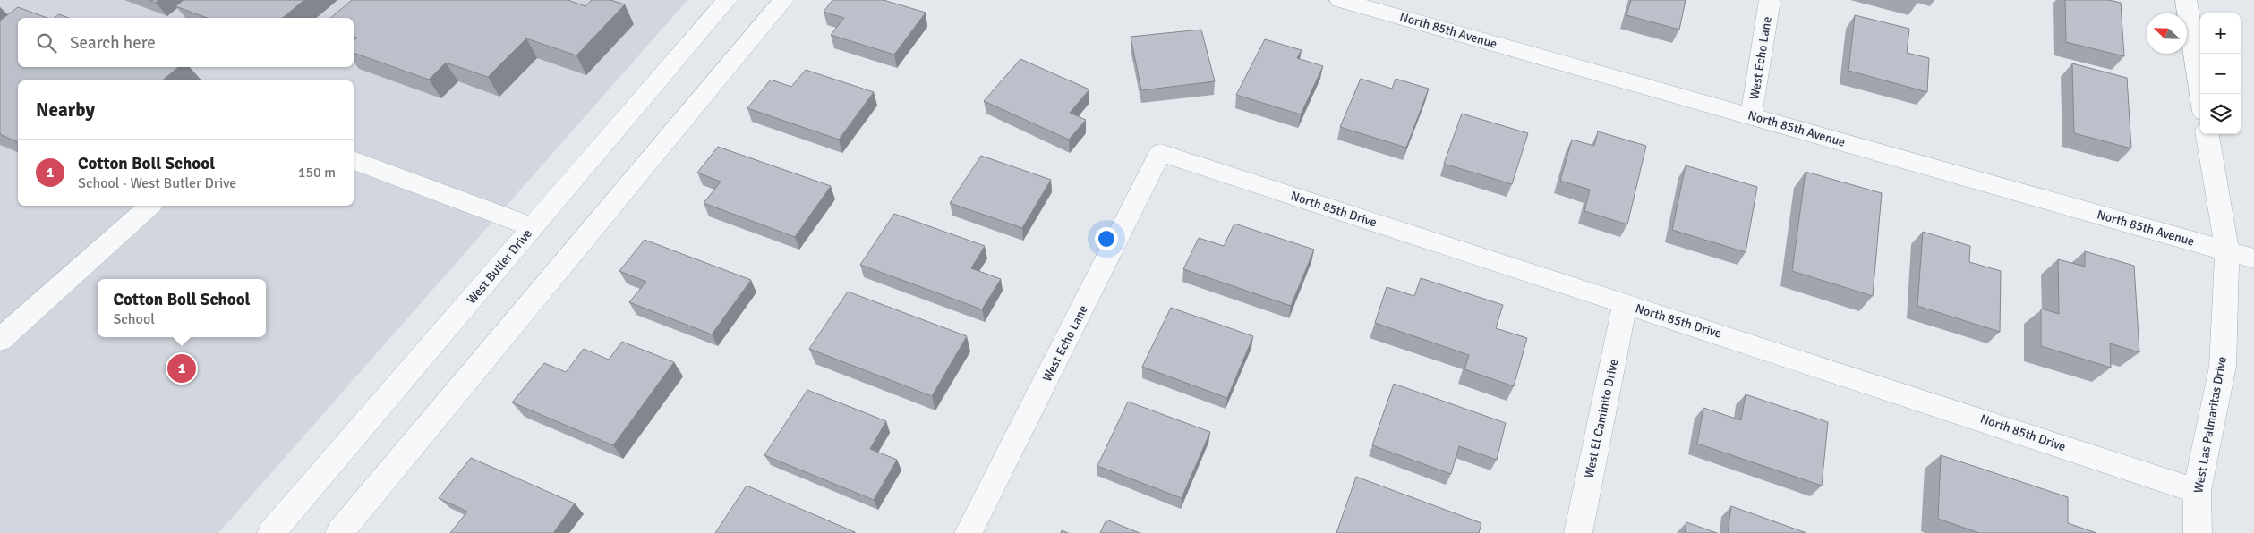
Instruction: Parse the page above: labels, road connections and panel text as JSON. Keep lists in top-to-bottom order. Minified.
{"streets":{"street":["North 85th Avenue","West Echo Lane","North 85th Drive","West Butler Drive","West El Caminito Drive","West Las Palmaritas Drive"]},"crossings":[["North 85th Avenue","West Echo Lane"],["North 85th Avenue","West Las Palmaritas Drive"],["West Echo Lane","North 85th Drive"],["North 85th Drive","West El Caminito Drive"],["North 85th Drive","West Las Palmaritas Drive"]],"north":"top left","page":{"map_buttons":["+","−"],"search":"Search here","heading":"Nearby","list":[{"mark":"1","name":"Cotton Boll School","note":"School · West Butler Drive","value":"150 m"}],"popup":["Cotton Boll School","School"],"pins":"1"}}
